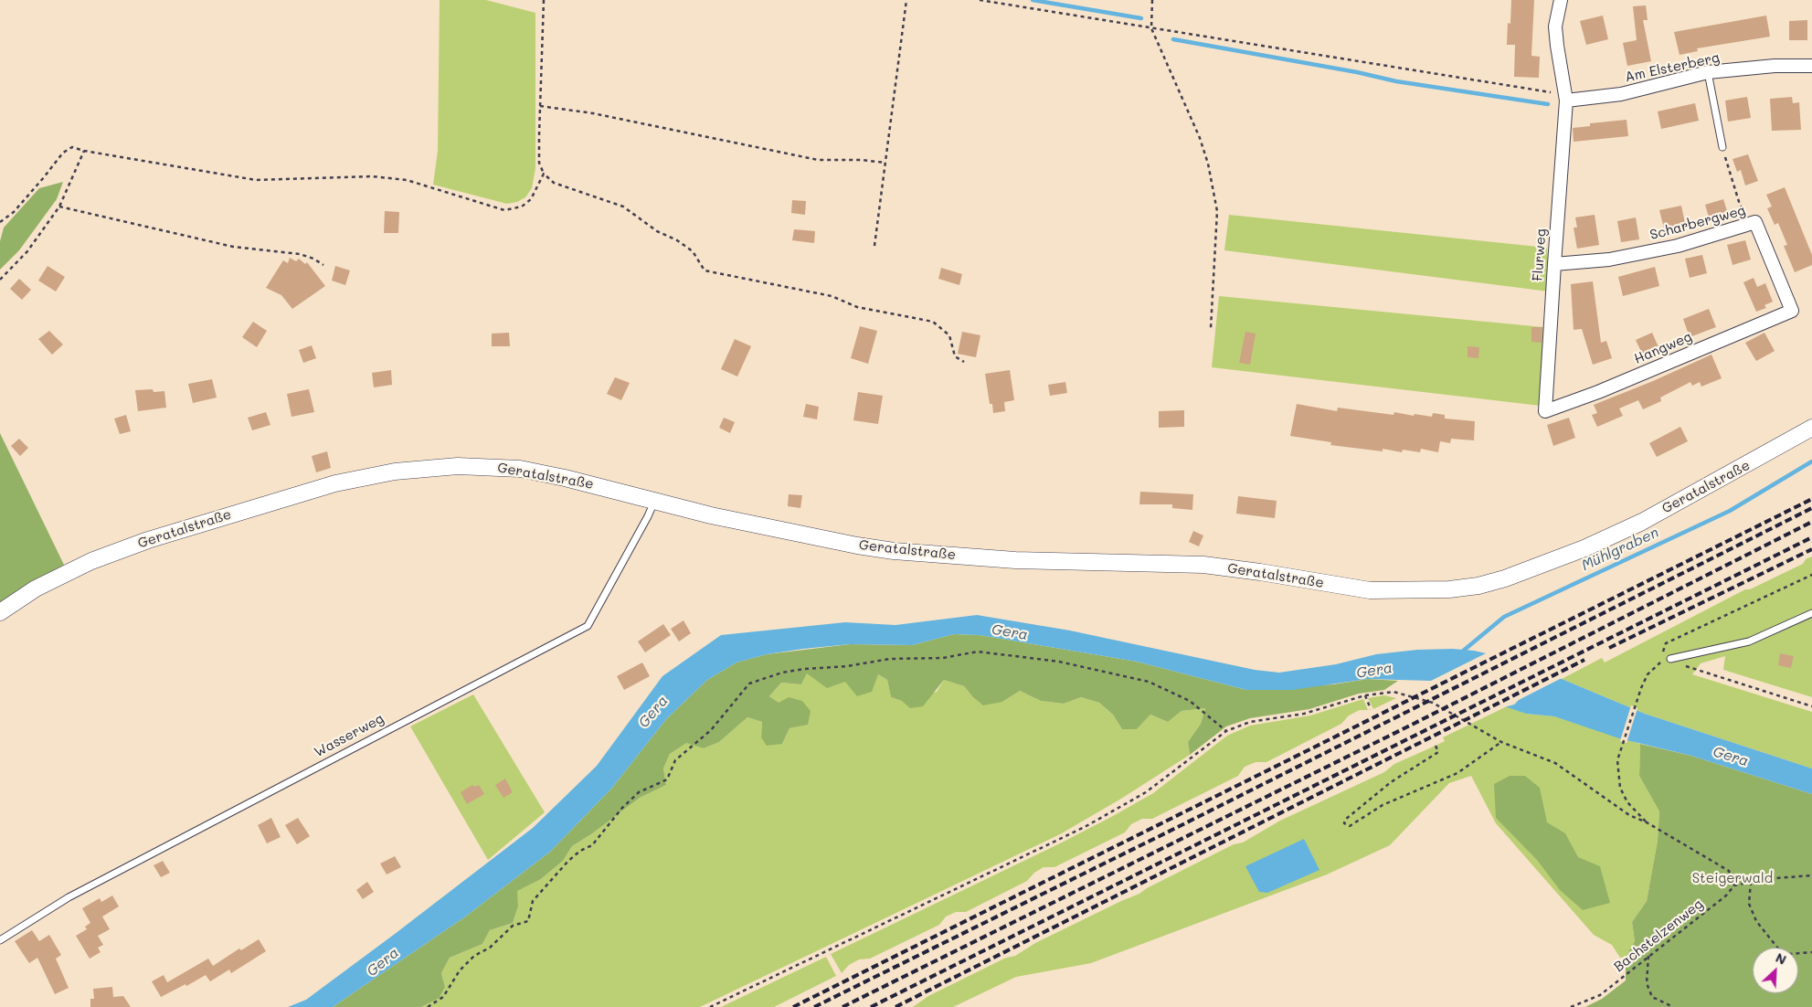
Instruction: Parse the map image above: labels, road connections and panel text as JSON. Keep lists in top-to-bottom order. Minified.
{"streets":{"street":["Am Elsterberg","Scharbergweg","Flurweg","Hangweg","Geratalstraße"],"lane":["Wasserweg"],"path":["Bachstelzenweg"]},"crossings":[["Am Elsterberg","Flurweg"],["Scharbergweg","Flurweg"],["Scharbergweg","Hangweg"],["Flurweg","Hangweg"],["Geratalstraße","Wasserweg"]],"water":["Mühlgraben","Gera"],"parks":["Steigerwald"],"north":"top right"}
